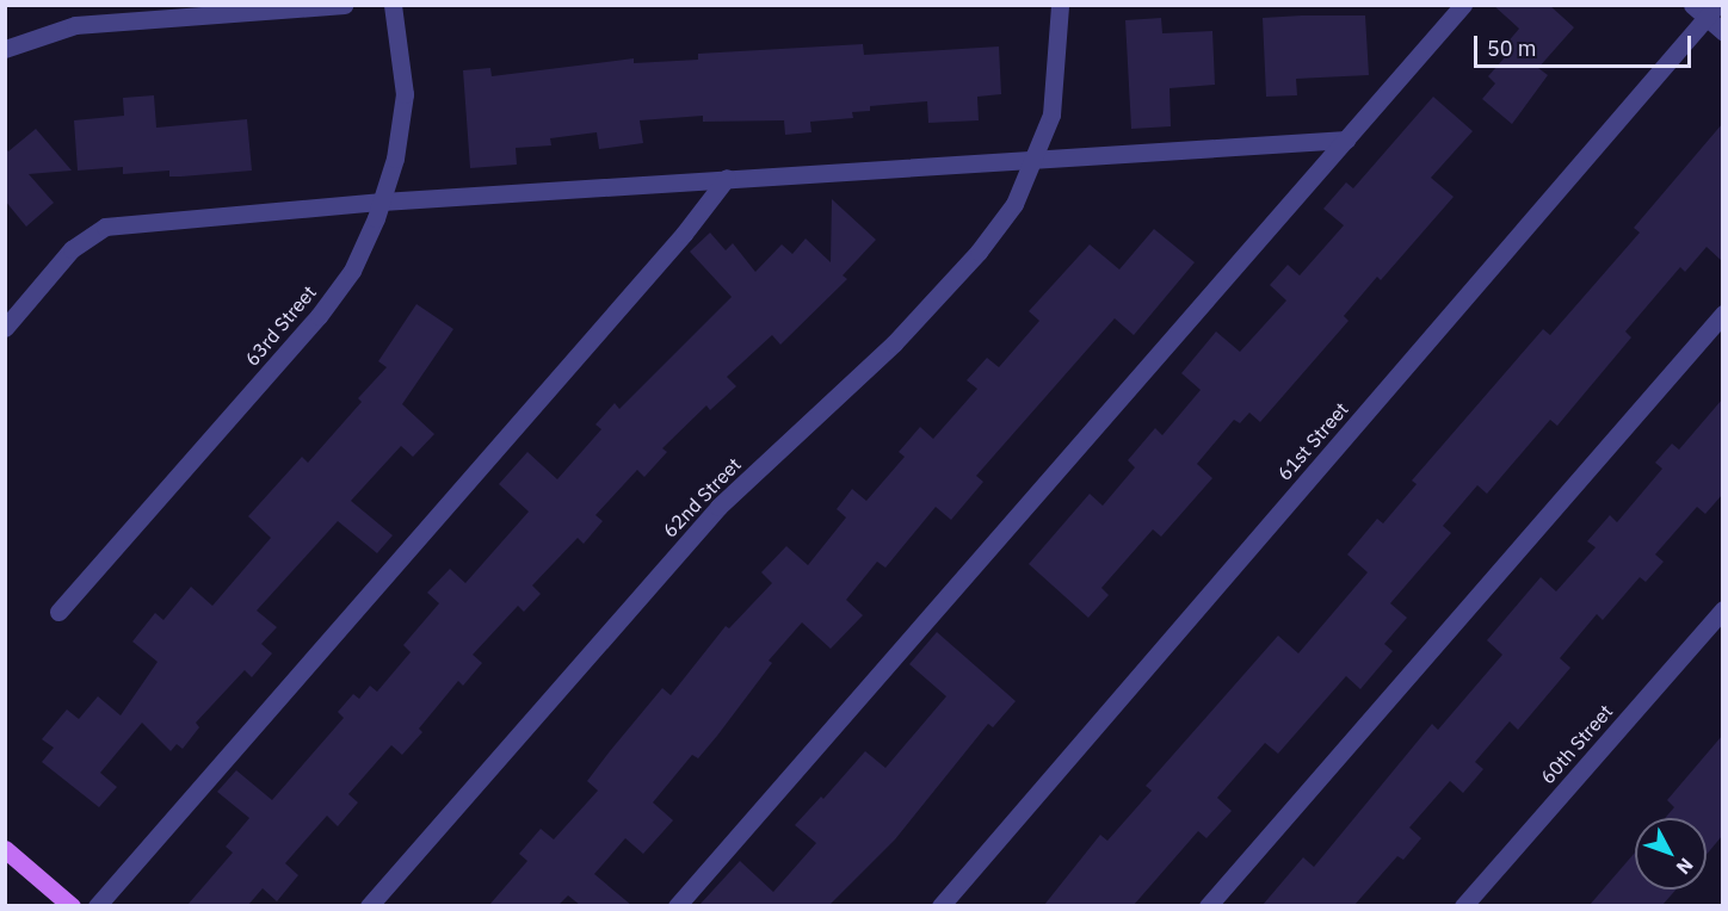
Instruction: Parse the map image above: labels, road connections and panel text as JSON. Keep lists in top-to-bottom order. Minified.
{"streets":{"street":["63rd Street","61st Street","62nd Street","60th Street"]},"scale_bar":"50 m","north":"bottom right"}
